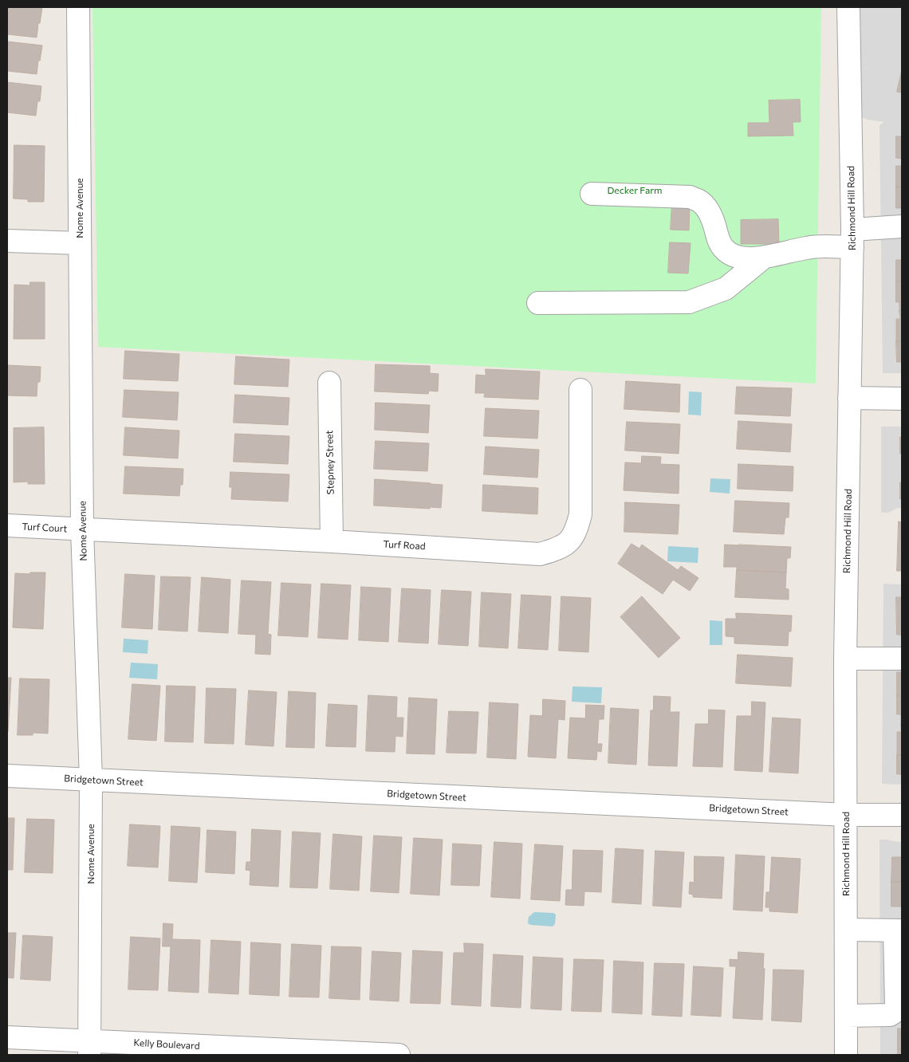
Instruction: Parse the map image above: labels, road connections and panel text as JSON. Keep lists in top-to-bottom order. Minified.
{"streets":{"street":["Nome Avenue","Richmond Hill Road","Stepney Street","Turf Court","Turf Road","Bridgetown Street","Kelly Boulevard"]},"crossings":[["Nome Avenue","Turf Court"],["Nome Avenue","Turf Road"],["Nome Avenue","Bridgetown Street"],["Nome Avenue","Kelly Boulevard"],["Richmond Hill Road","Bridgetown Street"],["Stepney Street","Turf Road"],["Turf Court","Turf Road"]],"parks":["Decker Farm"]}
